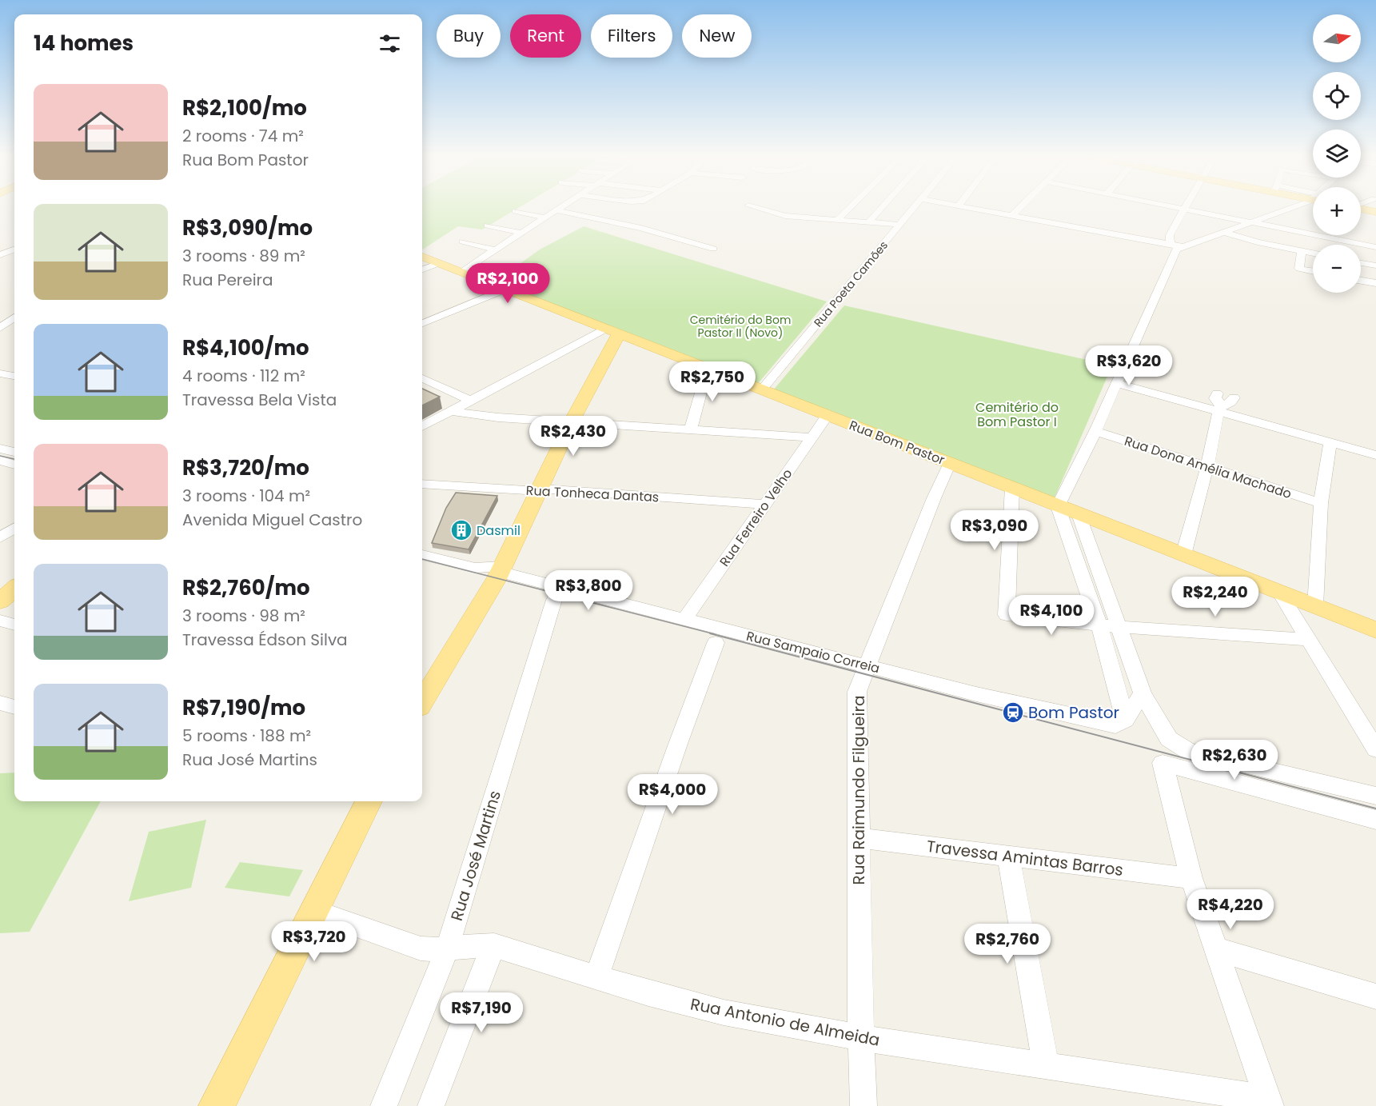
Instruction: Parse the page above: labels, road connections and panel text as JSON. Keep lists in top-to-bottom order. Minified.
{"streets":{"main road":["Rua Bom Pastor"],"street":["Rua Poeta Camões","Rua Dona Amélia Machado","Rua Tonheca Dantas","Rua Ferreiro Velho","Rua Sampaio Correia","Rua Raimundo Filgueira","Rua José Martins","Travessa Amintas Barros","Rua Antonio de Almeida"]},"crossings":[["Rua Poeta Camões","Rua Bom Pastor"],["Rua Bom Pastor","Rua Ferreiro Velho"],["Rua Bom Pastor","Rua Raimundo Filgueira"],["Rua Tonheca Dantas","Rua Ferreiro Velho"],["Rua Ferreiro Velho","Rua Sampaio Correia"],["Rua Sampaio Correia","Rua Raimundo Filgueira"],["Rua Raimundo Filgueira","Travessa Amintas Barros"],["Rua Raimundo Filgueira","Rua Antonio de Almeida"],["Rua José Martins","Rua Antonio de Almeida"]],"parks":["Cemitério do Bom Pastor II (Novo)","Cemitério do Bom Pastor I"],"places":{"building":["Dasmil"],"station":["Bom Pastor"]},"north":"right","page":{"map_buttons":["+","−"],"chip":["Buy","Rent","Filters","New"],"heading":"14 homes","list":[{"name":"R$2,100/mo","note":"2 rooms · 74 m² · Rua Bom Pastor"},{"name":"R$3,090/mo","note":"3 rooms · 89 m² · Rua Pereira"},{"name":"R$4,100/mo","note":"4 rooms · 112 m² · Travessa Bela Vista"},{"name":"R$3,720/mo","note":"3 rooms · 104 m² · Avenida Miguel Castro"},{"name":"R$2,760/mo","note":"3 rooms · 98 m² · Travessa Édson Silva"},{"name":"R$7,190/mo","note":"5 rooms · 188 m² · Rua José Martins"}],"price":["R$2,100","R$3,620","R$2,750","R$2,430","R$3,090","R$3,800","R$2,240","R$4,100","R$2,630","R$4,000","R$4,220","R$3,720","R$2,760","R$7,190"]}}
